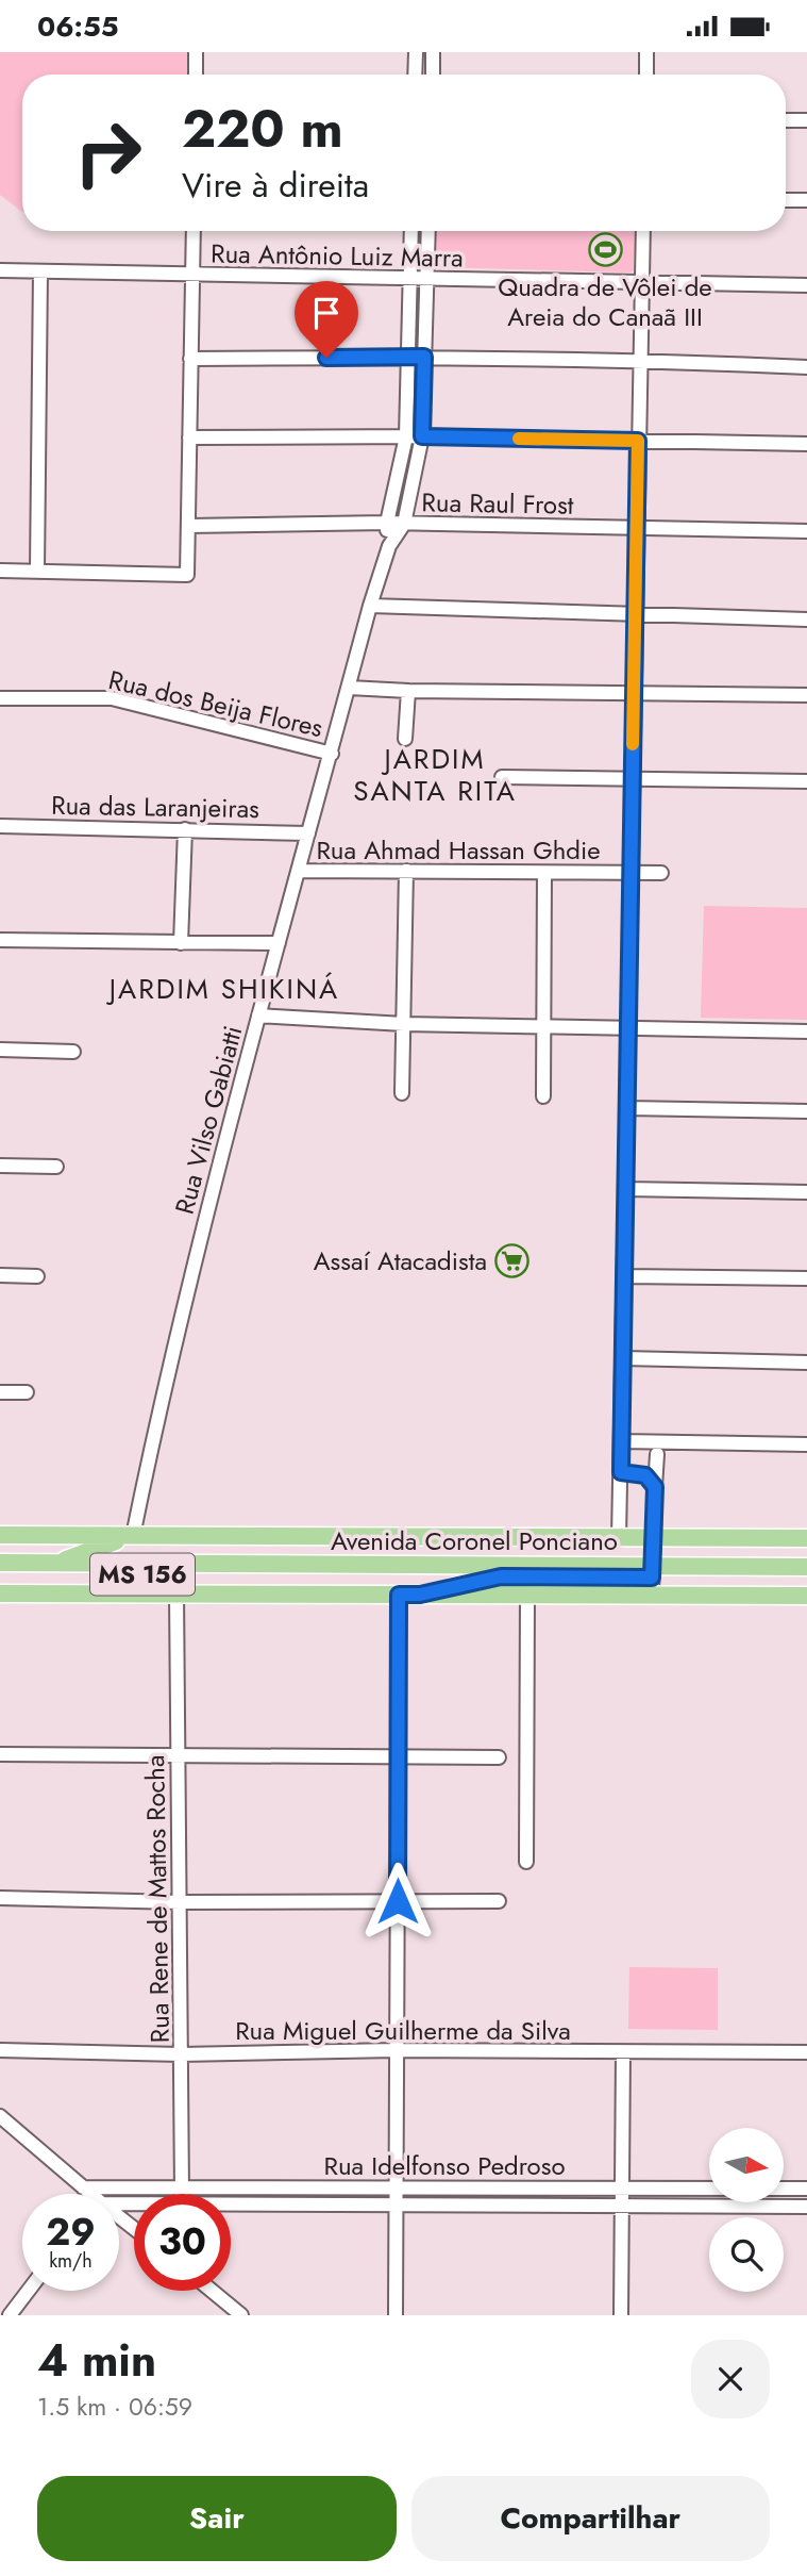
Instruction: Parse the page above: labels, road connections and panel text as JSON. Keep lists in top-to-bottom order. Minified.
{"streets":{"main road":["Avenida Coronel Ponciano","MS 156"],"street":["Rua Antônio Luiz Marra","Rua Raul Frost","Rua dos Beija Flores","Rua das Laranjeiras","Rua Ahmad Hassan Ghdie","Rua Vilso Gabiatti","Rua Rene de Mattos Rocha","Rua Miguel Guilherme da Silva","Rua Idelfonso Pedroso"]},"crossings":[["Rua Antônio Luiz Marra","Rua Vilso Gabiatti"],["Rua Raul Frost","Rua Vilso Gabiatti"],["Rua dos Beija Flores","Rua Vilso Gabiatti"],["Rua das Laranjeiras","Rua Vilso Gabiatti"],["Rua Ahmad Hassan Ghdie","Rua Vilso Gabiatti"],["Rua Vilso Gabiatti","MS 156"],["Rua Rene de Mattos Rocha","Rua Miguel Guilherme da Silva"],["Rua Rene de Mattos Rocha","Rua Idelfonso Pedroso"]],"districts":["JARDIM SANTA RITA","JARDIM SHIKINÁ"],"places":{"sports":["Quadra de Vôlei de Areia do Canaã III"],"supermarket":["Assaí Atacadista"]},"north":"right","page":{"status":"06:55","turn":["220 m","Vire à direita"],"speed":"29 km/h","limit":"30","heading":["4 min","1.5 km · 06:59"],"buttons":["Sair","Compartilhar"]}}
